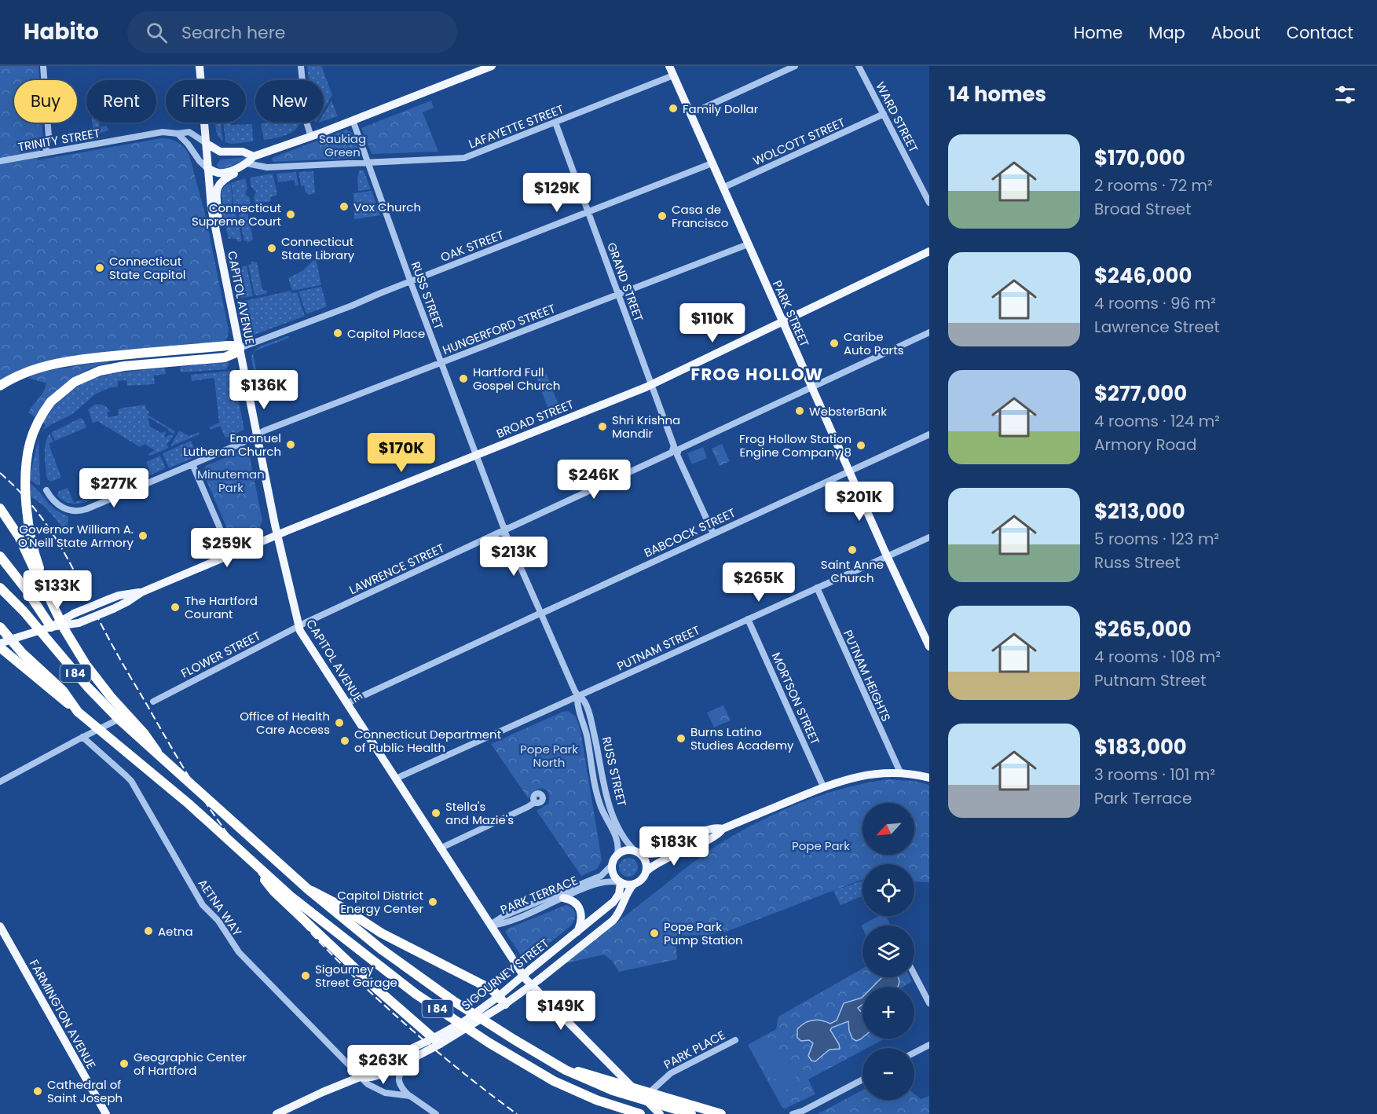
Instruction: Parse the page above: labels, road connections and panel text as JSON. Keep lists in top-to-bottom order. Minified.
{"streets":{"highway":["I 84"],"main road":["CAPITOL AVENUE","PARK STREET","BROAD STREET","SIGOURNEY STREET","FARMINGTON AVENUE"],"street":["WARD STREET","LAFAYETTE STREET","TRINITY STREET","WOLCOTT STREET","OAK STREET","GRAND STREET","RUSS STREET","HUNGERFORD STREET","BABCOCK STREET","LAWRENCE STREET","PUTNAM STREET","FLOWER STREET","PUTNAM HEIGHTS","MORTSON STREET","PARK TERRACE","AETNA WAY","PARK PLACE"]},"crossings":[["WARD STREET","WOLCOTT STREET"],["LAFAYETTE STREET","GRAND STREET"],["LAFAYETTE STREET","RUSS STREET"],["LAFAYETTE STREET","PARK STREET"],["TRINITY STREET","CAPITOL AVENUE"],["WOLCOTT STREET","PARK STREET"],["OAK STREET","GRAND STREET"],["OAK STREET","RUSS STREET"],["OAK STREET","CAPITOL AVENUE"],["OAK STREET","PARK STREET"],["GRAND STREET","HUNGERFORD STREET"],["GRAND STREET","BROAD STREET"],["GRAND STREET","BABCOCK STREET"],["GRAND STREET","LAWRENCE STREET"],["RUSS STREET","HUNGERFORD STREET"],["RUSS STREET","BROAD STREET"],["RUSS STREET","BABCOCK STREET"],["RUSS STREET","LAWRENCE STREET"],["RUSS STREET","PUTNAM STREET"],["RUSS STREET","PARK TERRACE"],["RUSS STREET","SIGOURNEY STREET"],["CAPITOL AVENUE","HUNGERFORD STREET"],["CAPITOL AVENUE","BROAD STREET"],["CAPITOL AVENUE","BABCOCK STREET"],["CAPITOL AVENUE","LAWRENCE STREET"],["CAPITOL AVENUE","PUTNAM STREET"],["CAPITOL AVENUE","FLOWER STREET"],["CAPITOL AVENUE","PARK TERRACE"],["CAPITOL AVENUE","PARK PLACE"],["PARK STREET","HUNGERFORD STREET"],["PARK STREET","BROAD STREET"],["PARK STREET","BABCOCK STREET"],["PARK STREET","LAWRENCE STREET"],["PARK STREET","PUTNAM STREET"],["LAWRENCE STREET","FLOWER STREET"],["PUTNAM STREET","PUTNAM HEIGHTS"],["PUTNAM STREET","MORTSON STREET"],["PARK TERRACE","SIGOURNEY STREET"],["AETNA WAY","SIGOURNEY STREET"]],"districts":["FROG HOLLOW"],"parks":["Saukiag Green","Minuteman Park","Pope Park North","Pope Park"],"places":["Family Dollar","Vox Church","Connecticut Supreme Court","Casa de Francisco","Connecticut State Library","Connecticut State Capitol","Capitol Place","Caribe Auto Parts","Hartford Full Gospel Church","WebsterBank","Shri Krishna Mandir","Emanuel Lutheran Church","Frog Hollow Station Engine Company 8","Governor William A. O'Neill State Armory","Saint Anne Church","The Hartford Courant","Office of Health Care Access","Burns Latino Studies Academy","Connecticut Department of Public Health","Stella's and Mazie's","Capitol District Energy Center","Aetna","Pope Park Pump Station","Sigourney Street Garage","Geographic Center of Hartford","Cathedral of Saint Joseph"],"north":"bottom left","page":{"header":"Habito","search":"Search here","nav":["Home","Map","About","Contact"],"heading":"14 homes","chip":["Buy","Rent","Filters","New"],"list":[{"name":"$170,000","note":"2 rooms · 72 m² · Broad Street"},{"name":"$246,000","note":"4 rooms · 96 m² · Lawrence Street"},{"name":"$277,000","note":"4 rooms · 124 m² · Armory Road"},{"name":"$213,000","note":"5 rooms · 123 m² · Russ Street"},{"name":"$265,000","note":"4 rooms · 108 m² · Putnam Street"},{"name":"$183,000","note":"3 rooms · 101 m² · Park Terrace"}],"price":["$129K","$110K","$136K","$170K","$246K","$277K","$201K","$259K","$213K","$265K","$133K","$183K","$149K","$263K"],"map_buttons":["+","−"]}}
